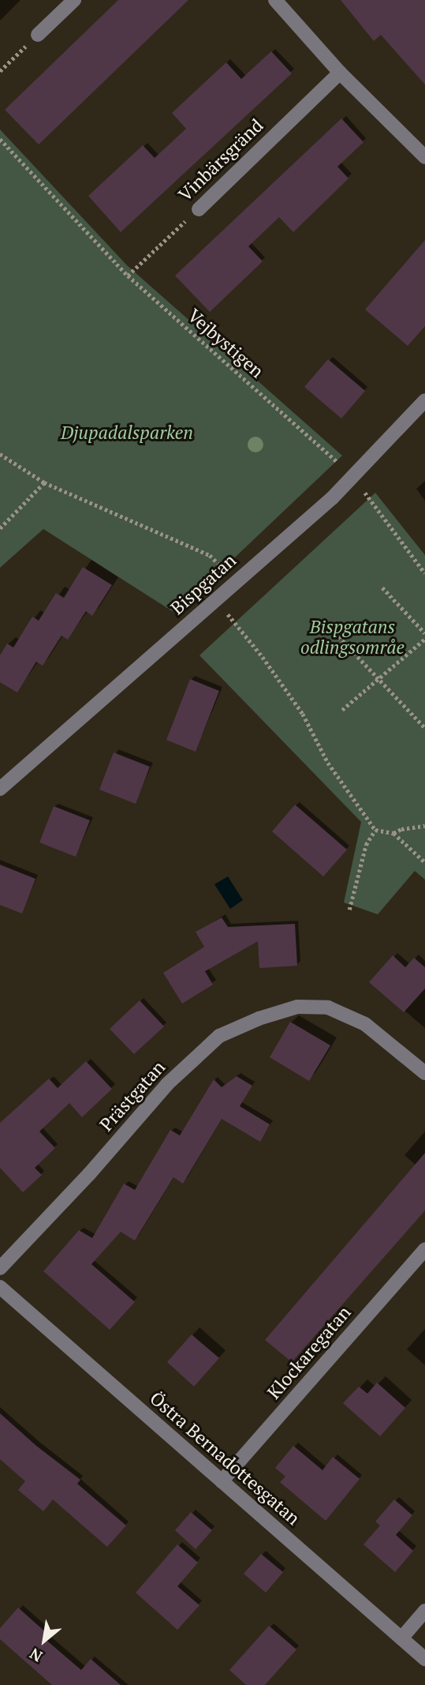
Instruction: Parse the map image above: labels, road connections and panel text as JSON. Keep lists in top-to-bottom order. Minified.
{"streets":{"street":["Vinbärsgränd","Bispgatan","Prästgatan","Klockaregatan","Östra Bernadottesgatan"],"path":["Vejbystigen"]},"crossings":[["Vinbärsgränd","Vejbystigen"],["Vejbystigen","Bispgatan"],["Klockaregatan","Östra Bernadottesgatan"]],"parks":["Djupadalsparken","Bispgatans odlingsområe"],"north":"bottom left"}
